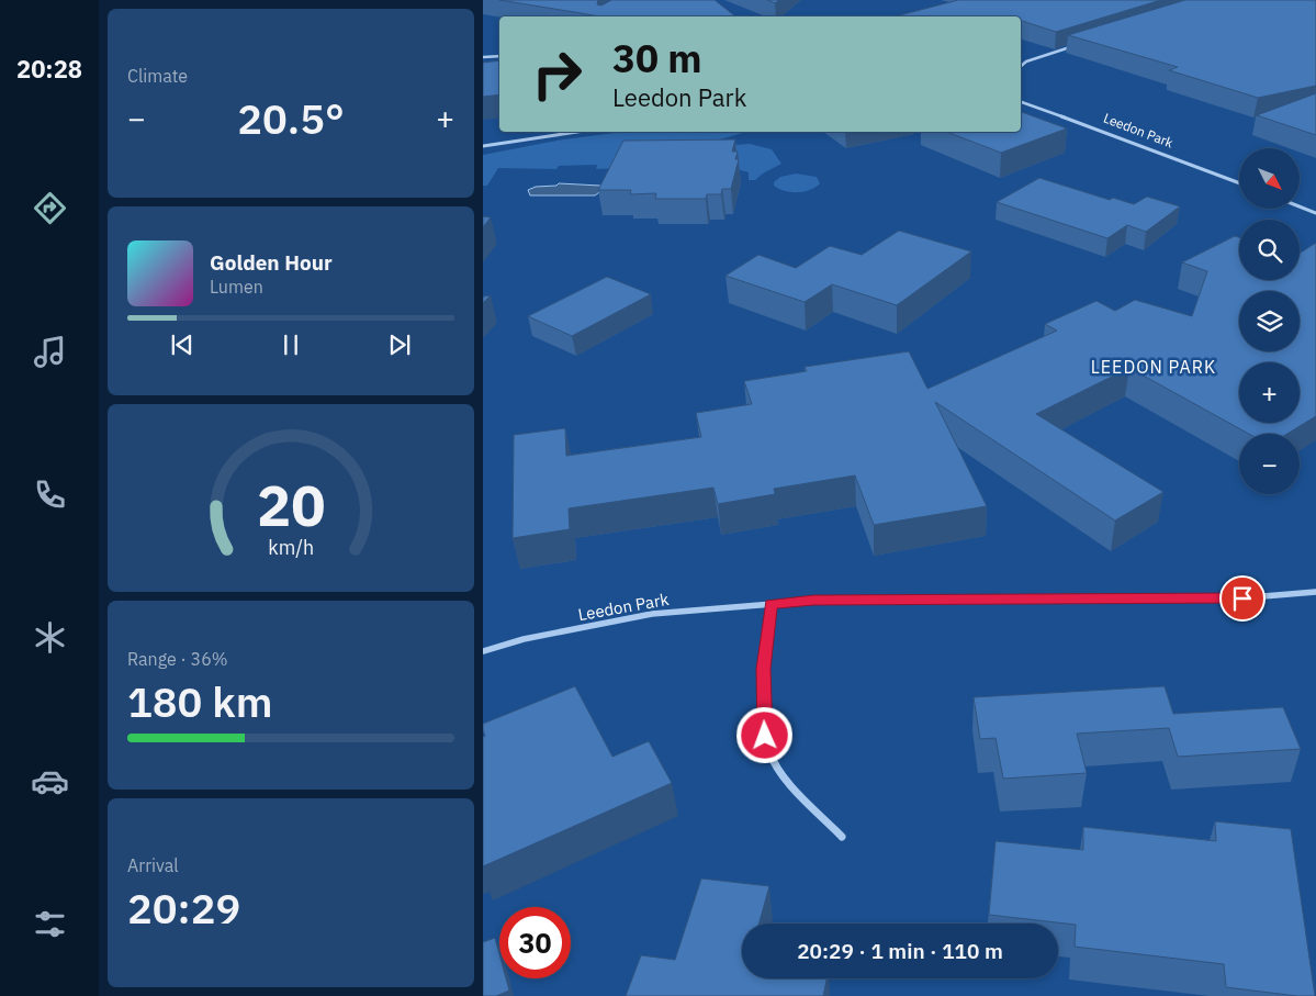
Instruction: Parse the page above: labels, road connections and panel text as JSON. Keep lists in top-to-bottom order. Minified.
{"streets":{"street":["Leedon Park"]},"districts":["LEEDON PARK"],"north":"bottom right","page":{"tabs":"20:28","tile":["Climate",["Range · 36%","180 km"],["Arrival","20:29"]],"turn":["30 m","Leedon Park"],"heat":["−","20.5°","+"],"map_buttons":["+","−"],"song":["Golden Hour","Lumen"],"limit":"30","trip":"20:29 · 1 min · 110 m","gauge":["20","km/h"]}}
